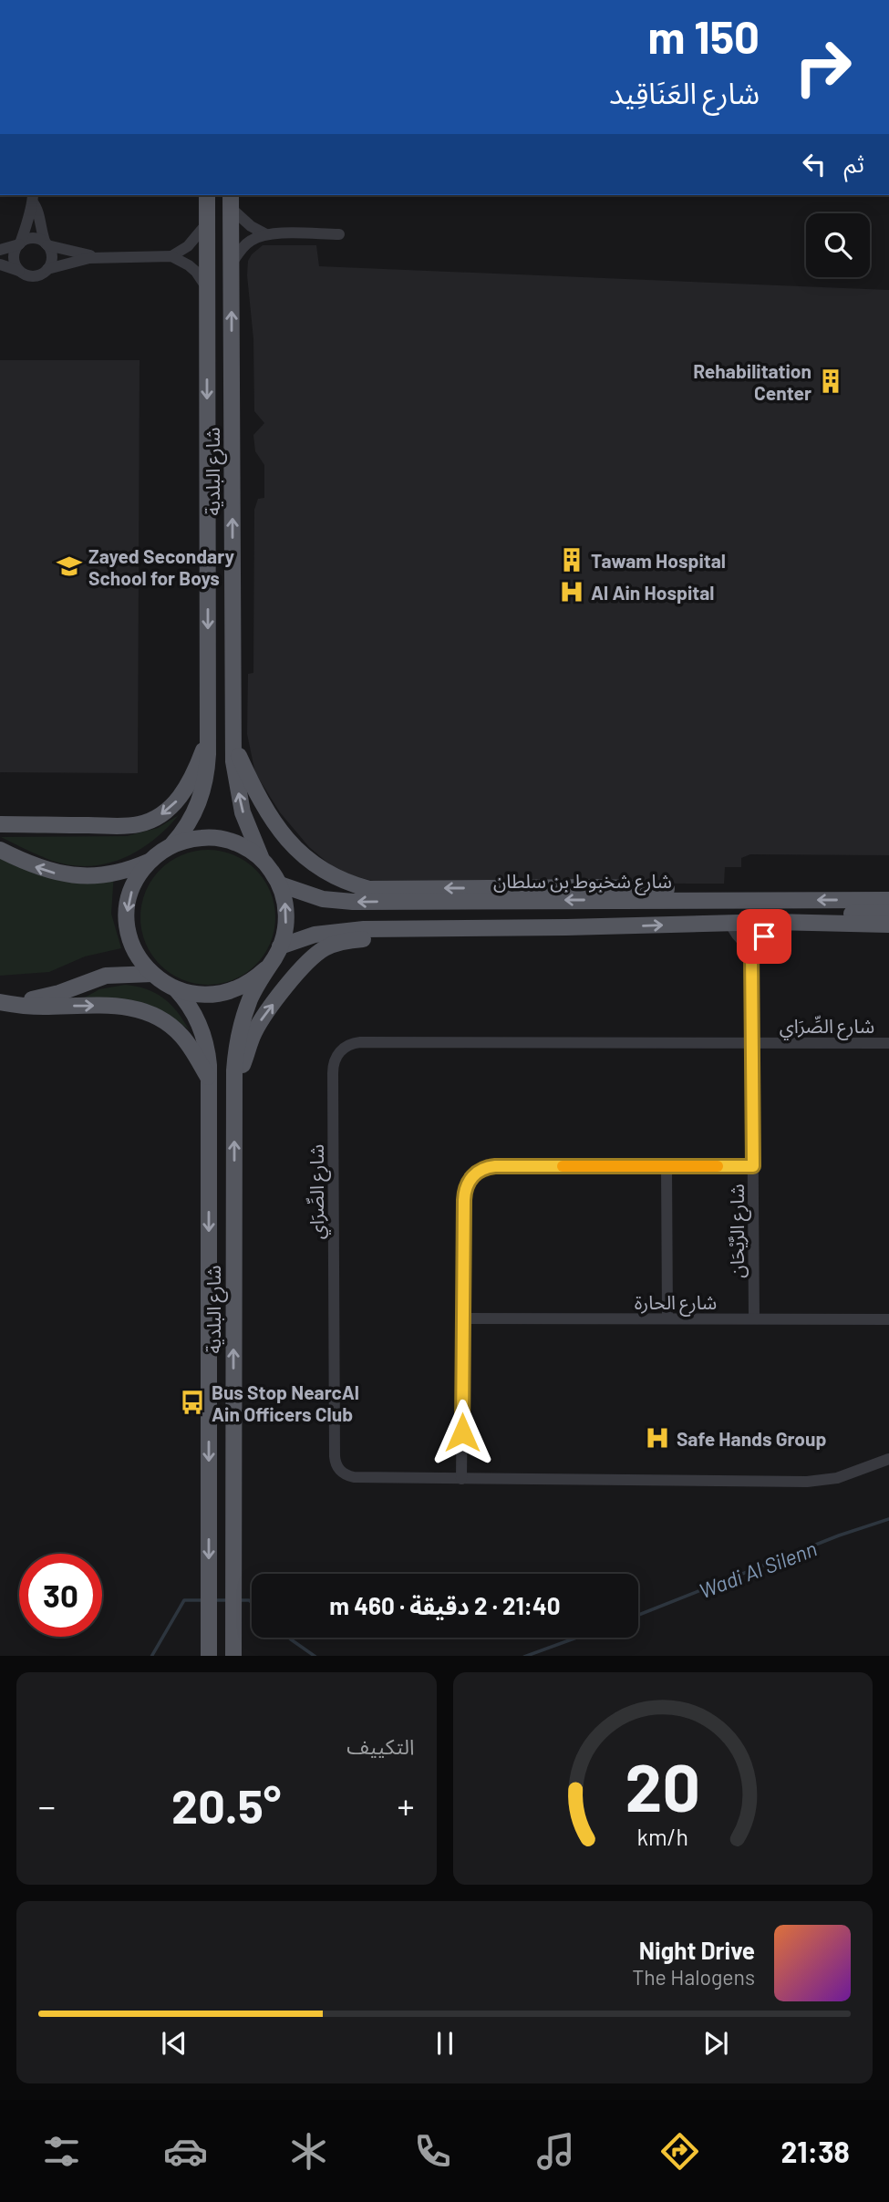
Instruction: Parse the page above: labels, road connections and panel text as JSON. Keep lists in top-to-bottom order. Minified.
{"streets":{"main road":["شارع البلدية","شارع شخبوط بن سلطان"],"street":["شارع الصِّرَاي","شارع الرَّيْحَان","شارع الحارة"]},"crossings":[["شارع البلدية","شارع شخبوط بن سلطان"],["شارع الصِّرَاي","شارع الرَّيْحَان"],["شارع الرَّيْحَان","شارع الحارة"]],"water":["Wadi Al Silenn"],"places":{"building":["Rehabilitation Center","Tawam Hospital"],"school or university":["Zayed Secondary School for Boys"],"hospital":["Al Ain Hospital","Safe Hands Group"],"bus stop":["Bus Stop NearcAl Ain Officers Club"]},"page":{"turn":["150 m","شارع العَنَاقِيد"],"then":"ثم","limit":"30","trip":"21:40 · 2 دقيقة · 460 m","tile":"التكييف","heat":["−","20.5°","+"],"song":["Night Drive","The Halogens"],"tabs":"21:38","gauge":["20","km/h"]}}
